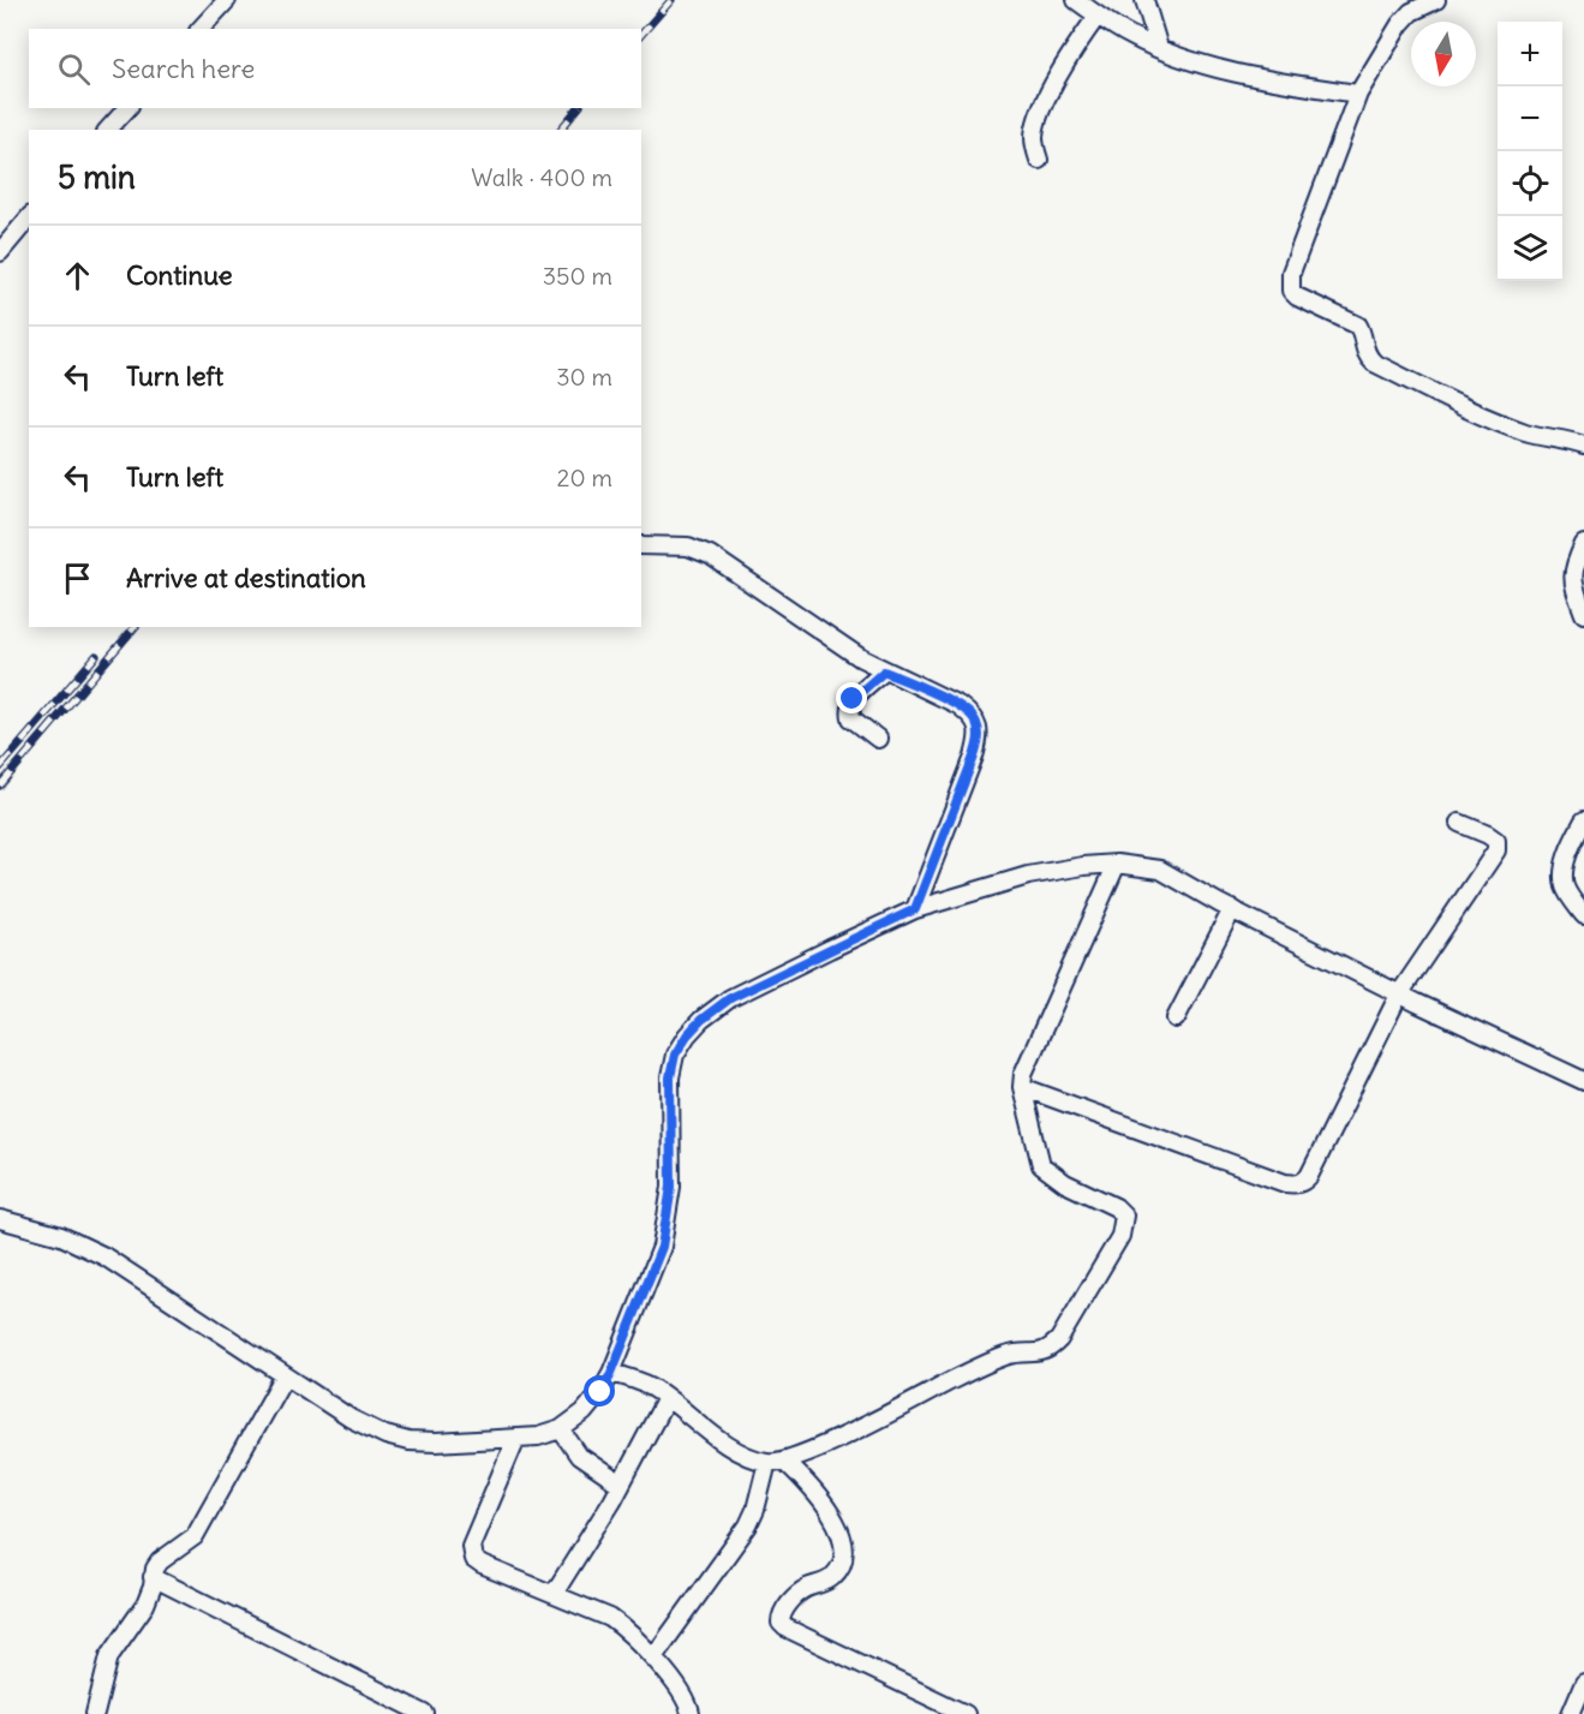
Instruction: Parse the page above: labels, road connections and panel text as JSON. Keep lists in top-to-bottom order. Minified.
{"north":"bottom","page":{"map_buttons":["+","−"],"search":"Search here","heading":["5 min","Walk · 400 m"],"list":[["Continue","350 m"],["Turn left","30 m"],["Turn left","20 m"],"Arrive at destination"]}}
